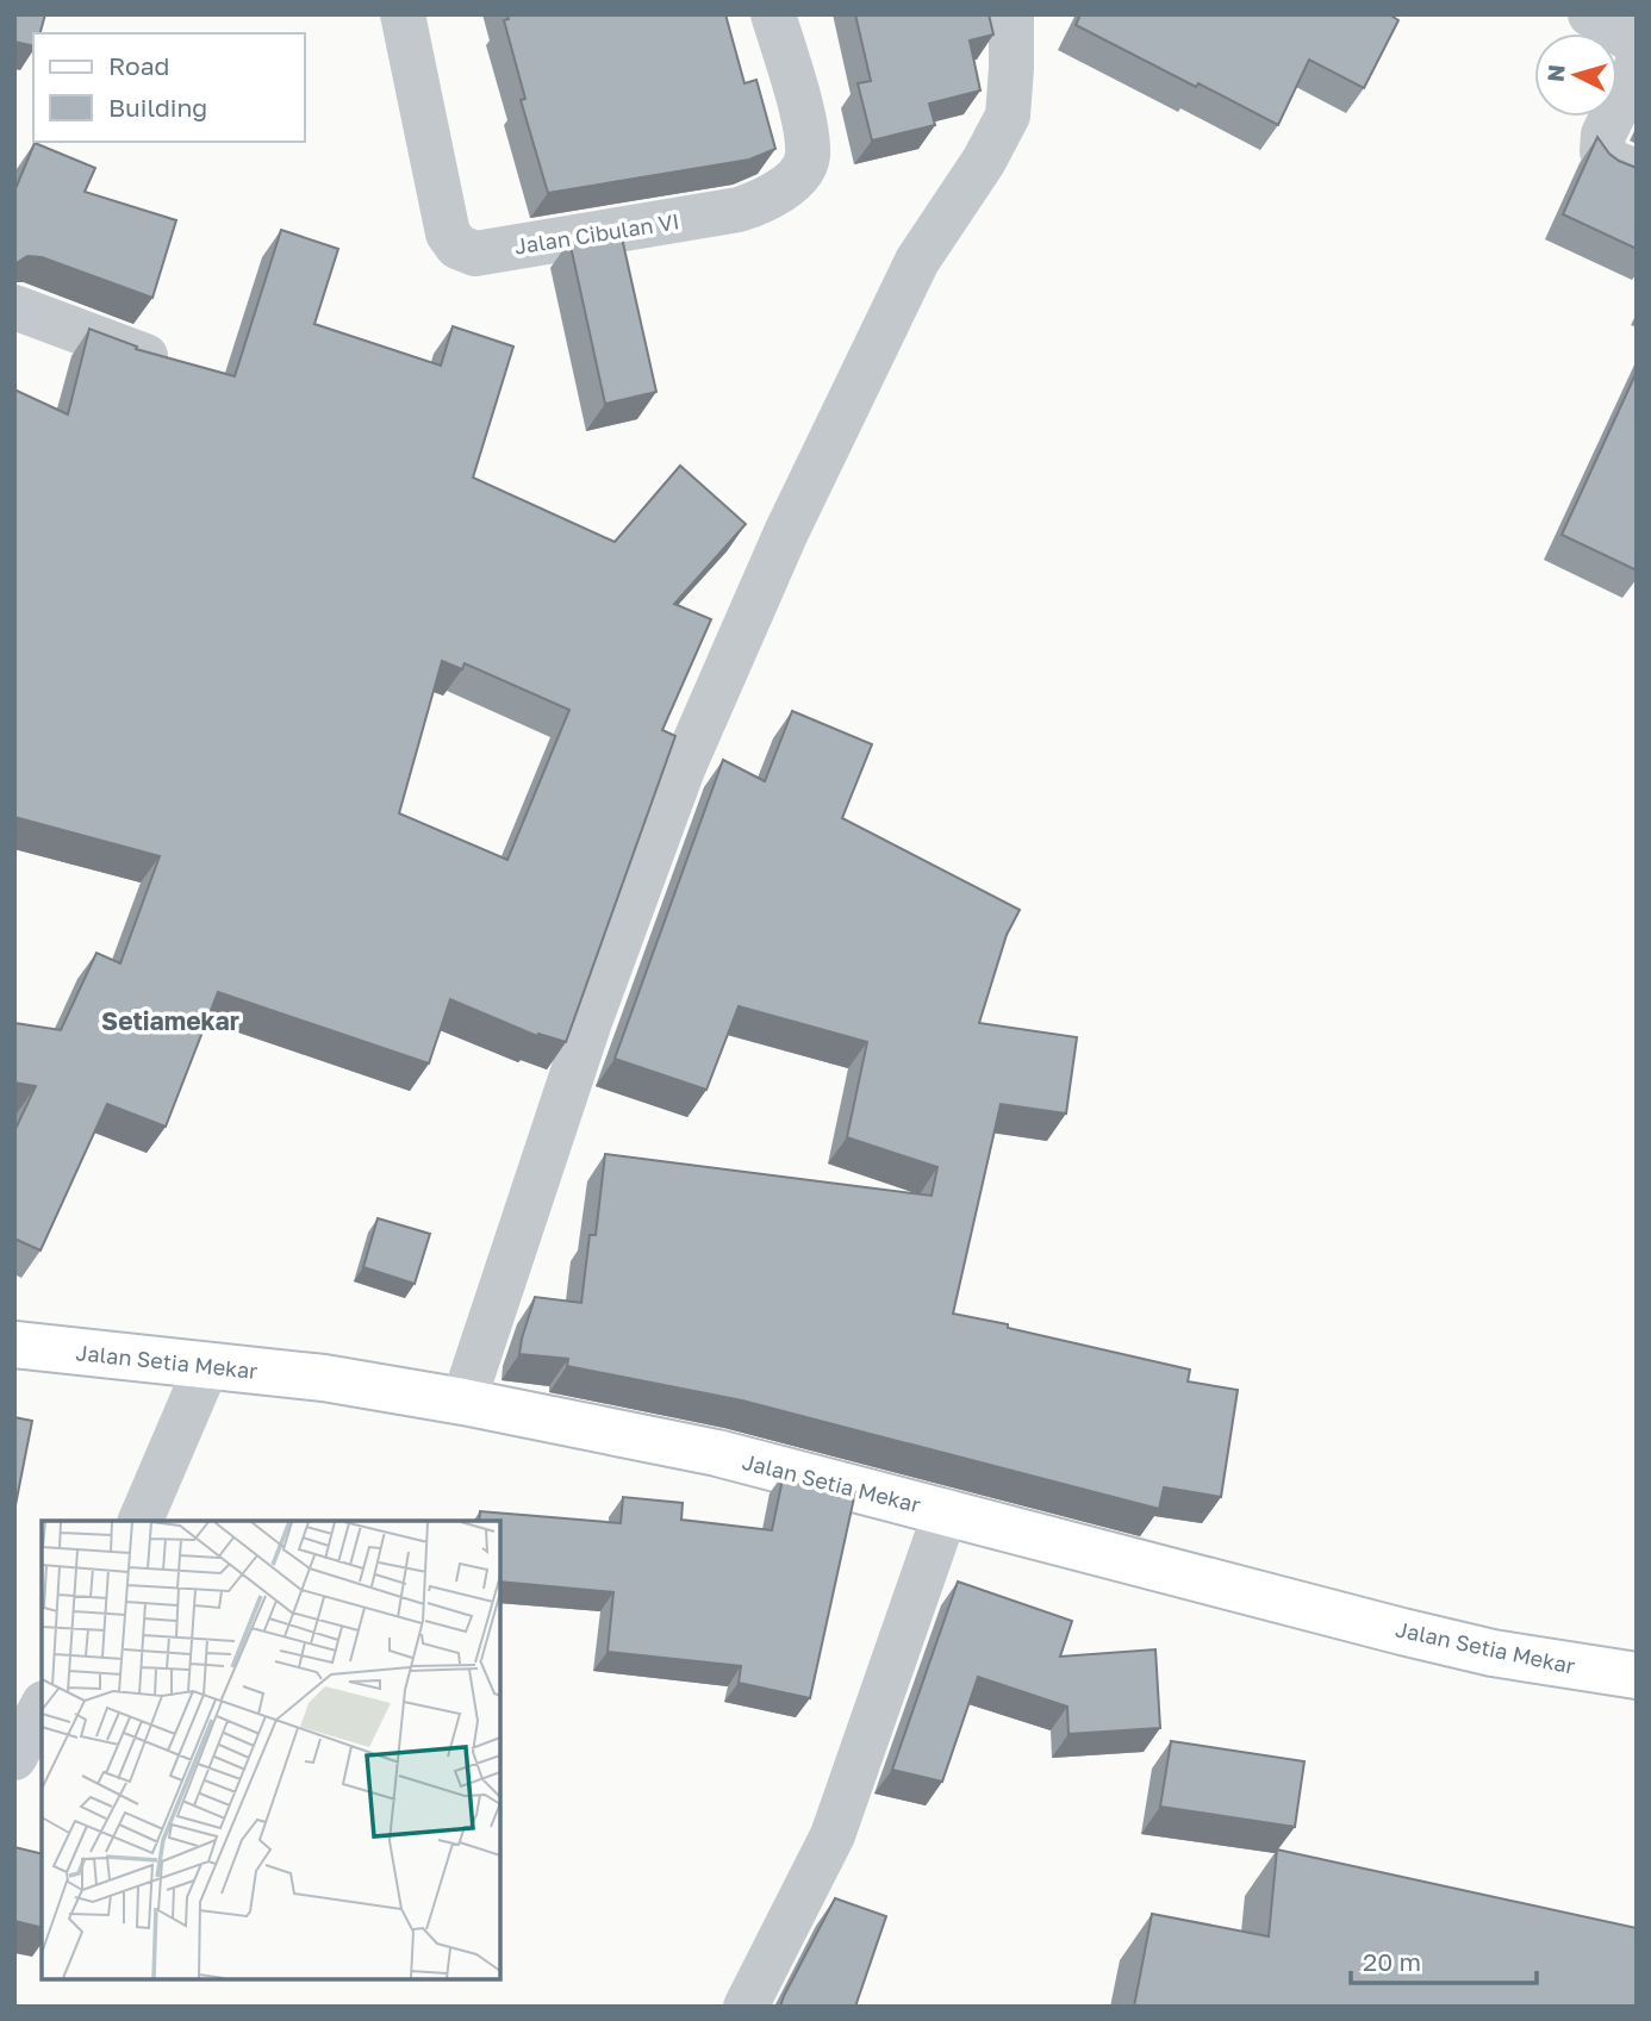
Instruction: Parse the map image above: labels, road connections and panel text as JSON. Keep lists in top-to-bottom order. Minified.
{"streets":{"street":["Jalan Cibulan VI","Jalan Setia Mekar"]},"districts":["Setiamekar"],"legend":["Road","Building"],"scale_bar":"20 m","north":"left"}
